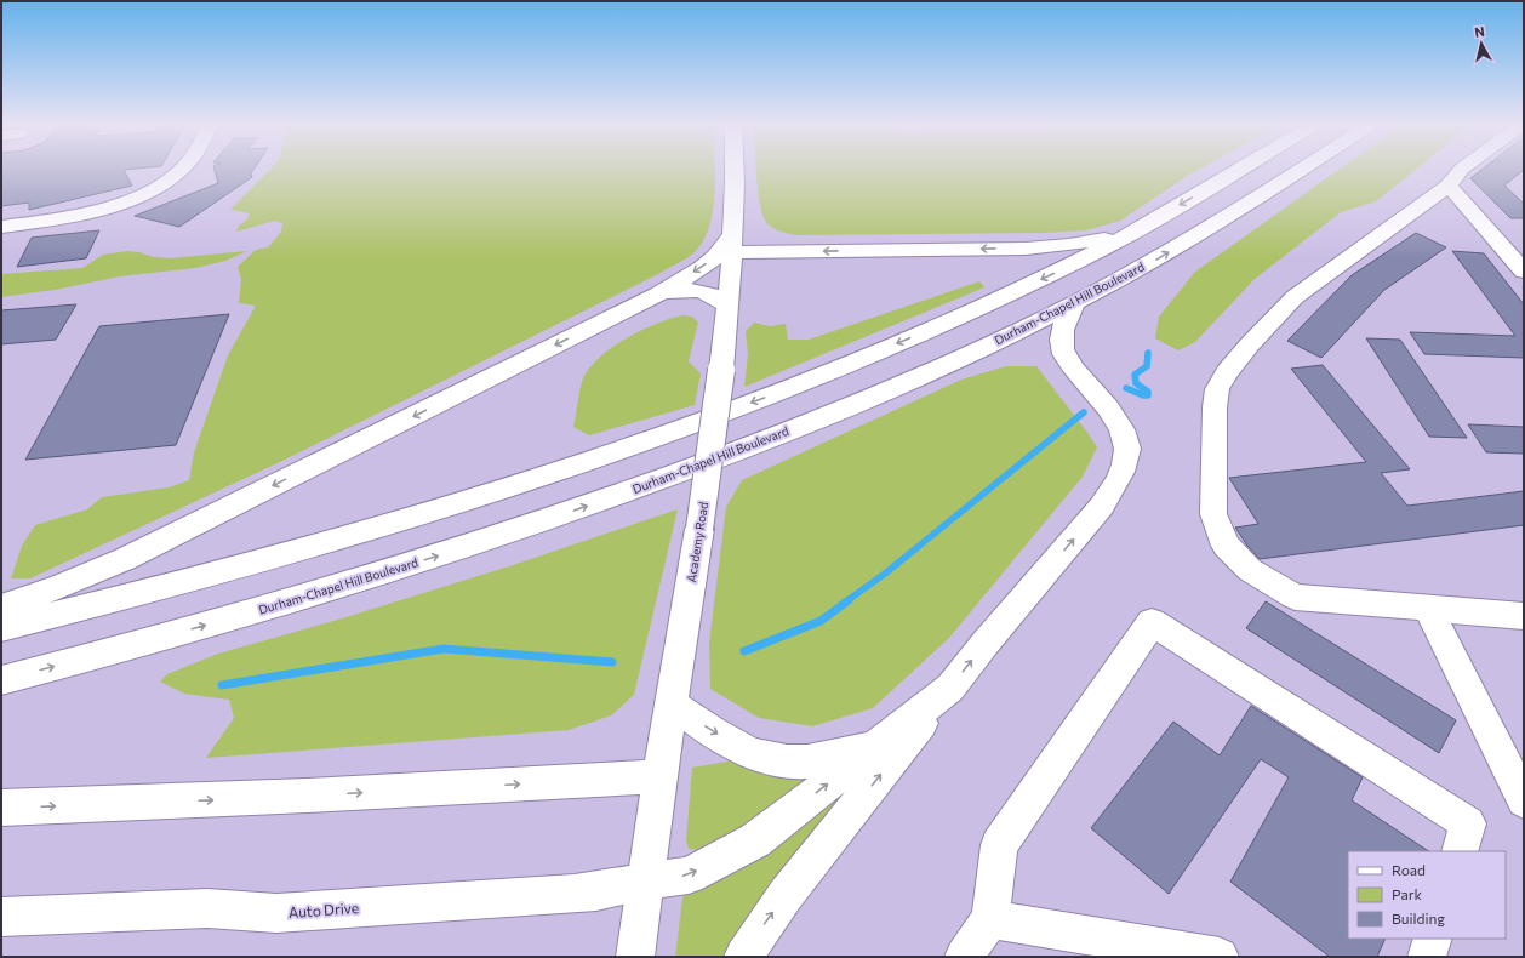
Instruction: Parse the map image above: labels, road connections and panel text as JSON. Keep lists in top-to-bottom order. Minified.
{"streets":{"main road":["Durham-Chapel Hill Boulevard","Academy Road","Auto Drive"]},"crossings":[["Academy Road","Auto Drive"]],"legend":["Road","Park","Building"],"north":"top"}
